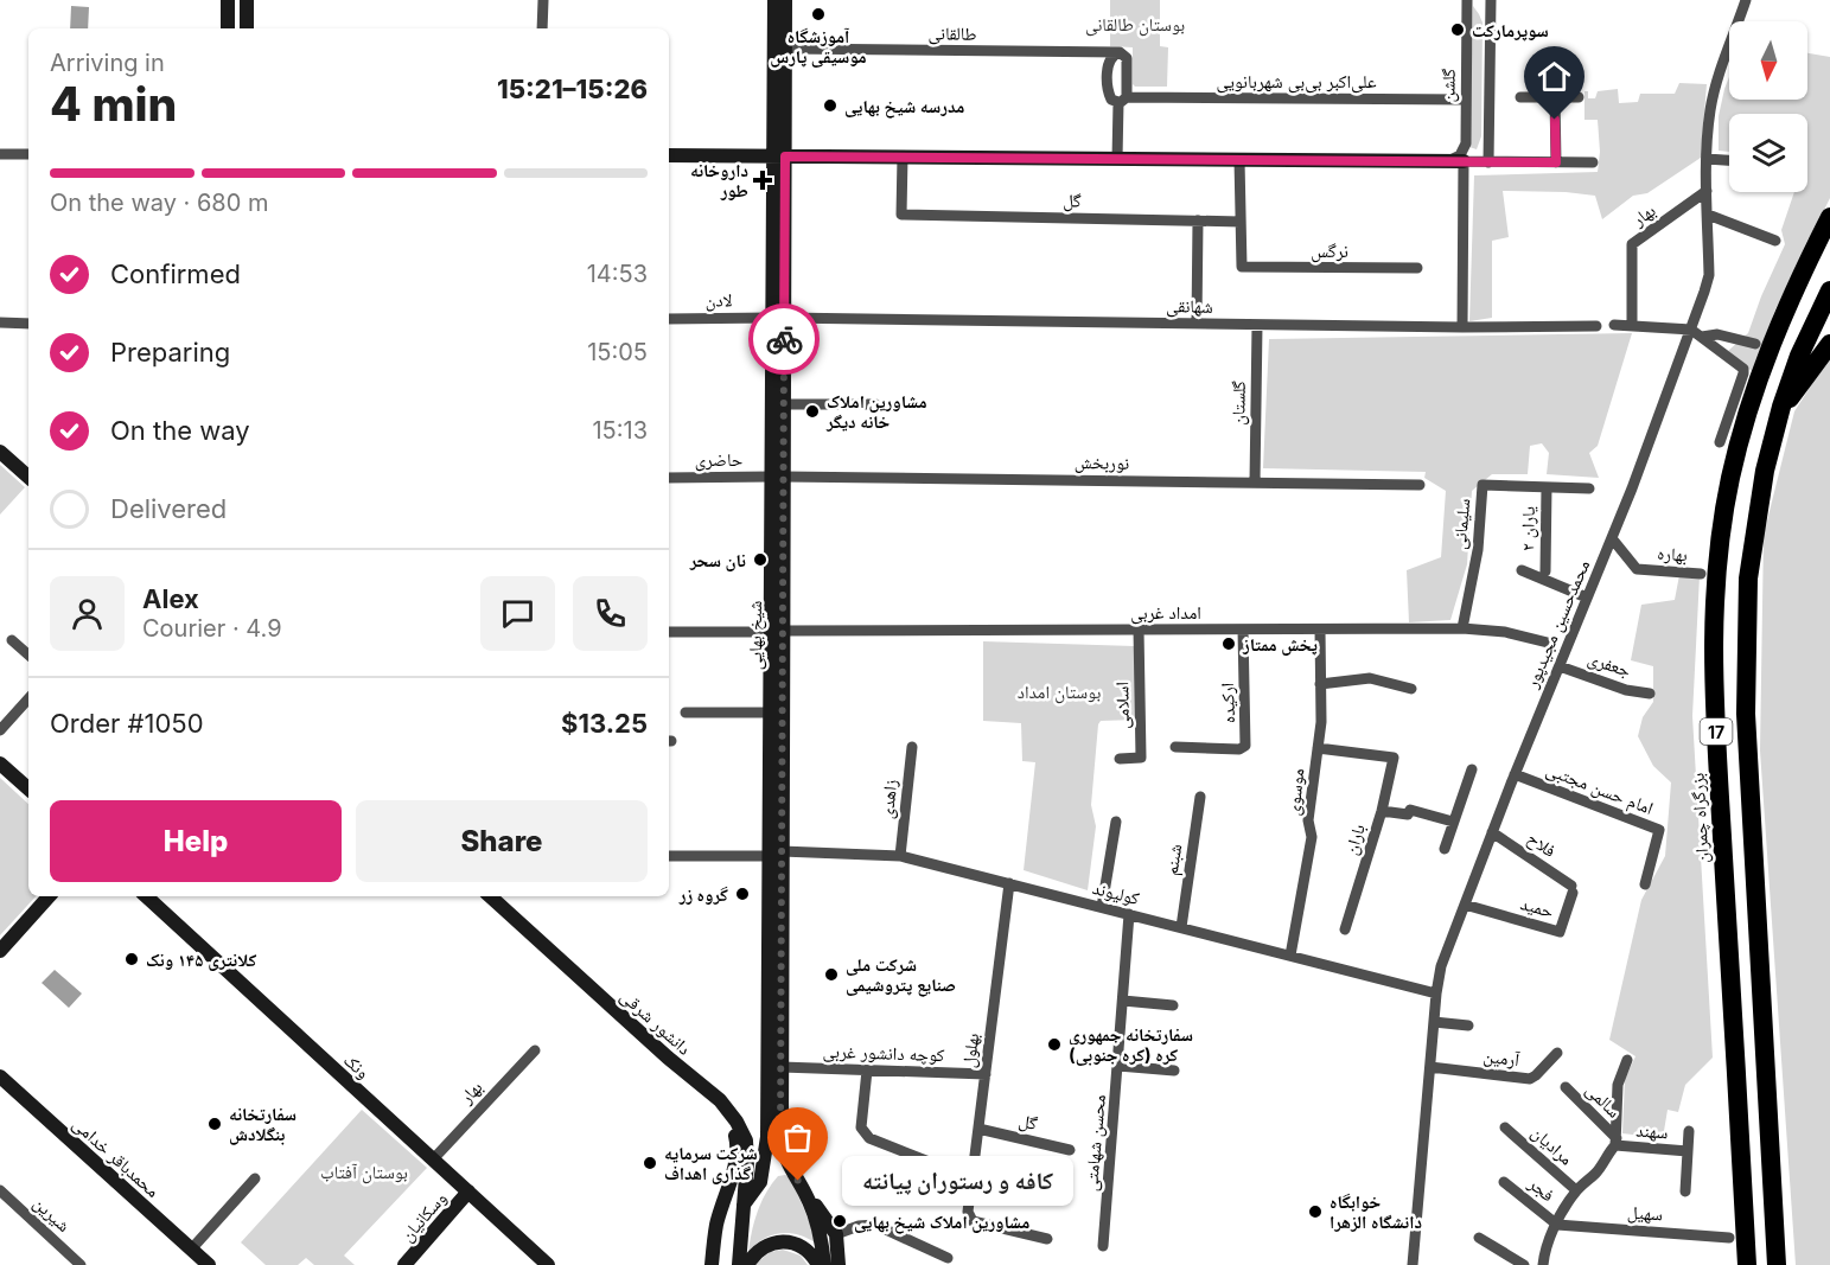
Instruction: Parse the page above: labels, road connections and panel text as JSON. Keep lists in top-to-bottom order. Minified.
{"streets":{"highway":["17","بزرگراه چمران"],"main road":["شیخ بهایی","دانشور شرقی","ونک","محمدباقر خدامی","وسکانیان"],"street":["طالقانی","علی‌اکبر بی‌بی شهربانویی","گلشن","گل","بهار","نرگس","لادن","شهانقی","گلستان","حاضری","نوربخش","سلیمانی","یاران ٢","بهاره","امداد غربی","محمدحسین مجیدپور","جعفری","ارکیده","اسلامی","امام حسن مجتبی","موسوی","زاهدی","باران","فلاح","شبنم","کولیوند","حمید","بهلول","کوچه دانشور غربی","آرمین","سالمی","سهند","محسن شهامتی","مرادیان","فجر","سهیل","شیرین"]},"crossings":[["طالقانی","شیخ بهایی"],["علی‌اکبر بی‌بی شهربانویی","گلشن"],["گل","نرگس"],["گل","بهلول"],["بهار","محمدحسین مجیدپور"],["بهار","ونک"],["لادن","شهانقی"],["لادن","شیخ بهایی"],["شهانقی","گلستان"],["شهانقی","شیخ بهایی"],["گلستان","نوربخش"],["حاضری","نوربخش"],["حاضری","شیخ بهایی"],["نوربخش","شیخ بهایی"],["سلیمانی","یاران ٢"],["سلیمانی","امداد غربی"],["بهاره","محمدحسین مجیدپور"],["امداد غربی","شیخ بهایی"],["امداد غربی","ارکیده"],["امداد غربی","اسلامی"],["امداد غربی","موسوی"],["محمدحسین مجیدپور","جعفری"],["محمدحسین مجیدپور","امام حسن مجتبی"],["محمدحسین مجیدپور","فلاح"],["محمدحسین مجیدپور","کولیوند"],["محمدحسین مجیدپور","حمید"],["محمدحسین مجیدپور","آرمین"],["شیخ بهایی","کولیوند"],["شیخ بهایی","دانشور شرقی"],["شیخ بهایی","کوچه دانشور غربی"],["موسوی","باران"],["موسوی","کولیوند"],["زاهدی","کولیوند"],["فلاح","حمید"],["شبنم","کولیوند"],["کولیوند","بهلول"],["کولیوند","محسن شهامتی"],["بهلول","کوچه دانشور غربی"],["ونک","وسکانیان"],["سالمی","سهند"],["فجر","سهیل"]],"parks":["بوستان طالقانی","بوستان امداد","بوستان آفتاب"],"places":{"other":["آموزشگاه موسیقی پارس","سوپرمارکت","مدرسه شیخ بهایی","مشاورین املاک خانه دیگر","نان سحر","پخش ممتاز","گروه زر","کلانتری ۱۴۵ ونک","شرکت ملی صنایع پتروشیمی","سفارتخانه جمهوری کره (کره جنوبی)","سفارتخانه بنگلادش","شرکت سرمایه گذاری اهداف","کافه و رستوران پیانته","خوابگاه دانشگاه الزهرا","مشاورین املاک شیخ بهایی"],"health":["داروخانه طور"]},"north":"bottom","page":{"heading":["4 min","Arriving in","15:21–15:26"],"panel":["Alex","Courier · 4.9","Order #1050","$13.25"],"bar":"On the way · 680 m","list":[["Confirmed","14:53"],["Preparing","15:05"],["On the way","15:13"],"Delivered"],"buttons":["Help","Share"],"bubble":"کافه و رستوران پیانته"}}
